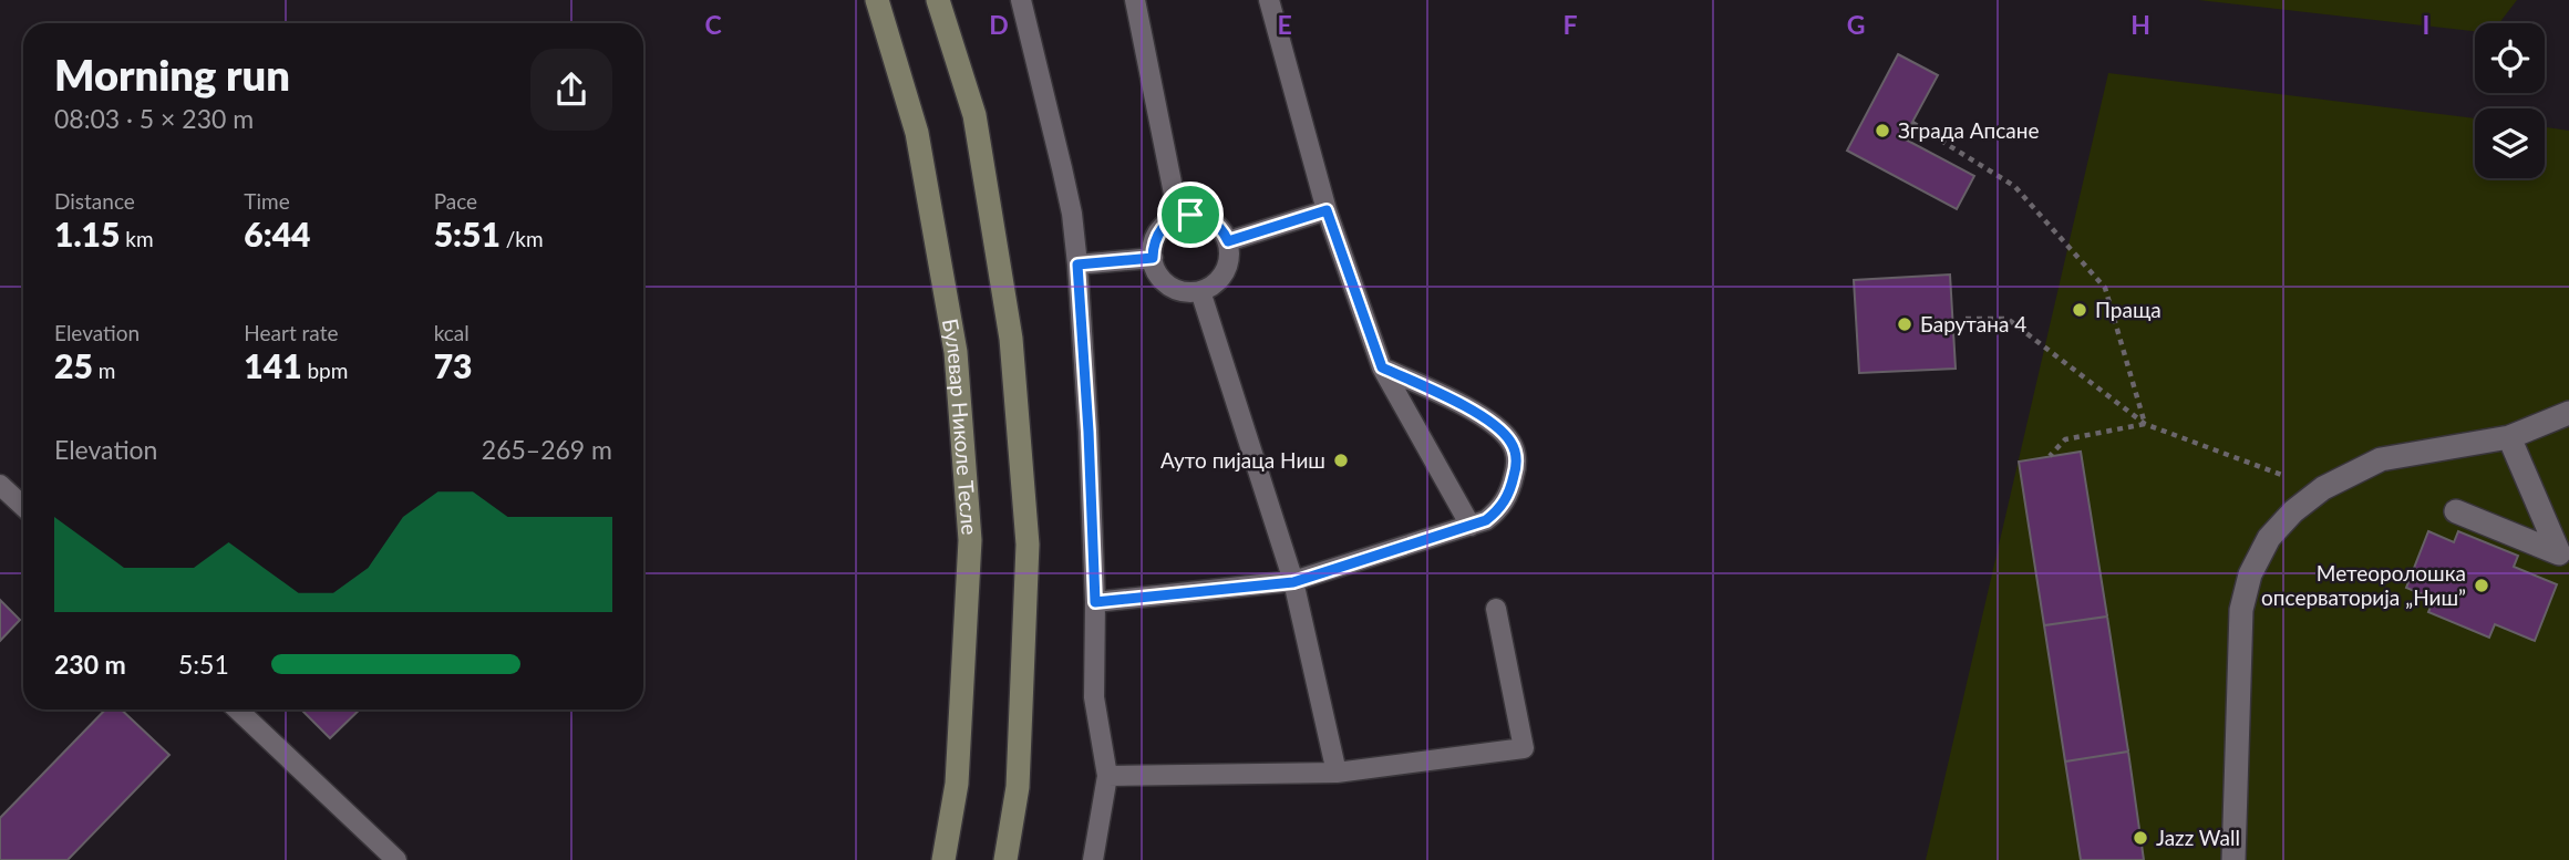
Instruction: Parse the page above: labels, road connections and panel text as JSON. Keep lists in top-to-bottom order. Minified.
{"streets":{"main road":["Булевар Николе Тесле"]},"places":["Зграда Апсане","Праща","Барутана 4","Ауто пијаца Ниш","Метеоролошка опсерваторија „Ниш”","Jazz Wall"],"page":{"heading":["Morning run","08:03 · 5 × 230 m"],"stats":[["Distance","1.15 km"],["Time","6:44"],["Pace","5:51 /km"],["Elevation","25 m"],["Heart rate","141 bpm"],["kcal","73"]],"chart":["Elevation","265–269 m"],"list":[{"name":"230 m","note":"5:51"}]},"grid":{"columns":["C","D","E","F","G","H","I"]}}
